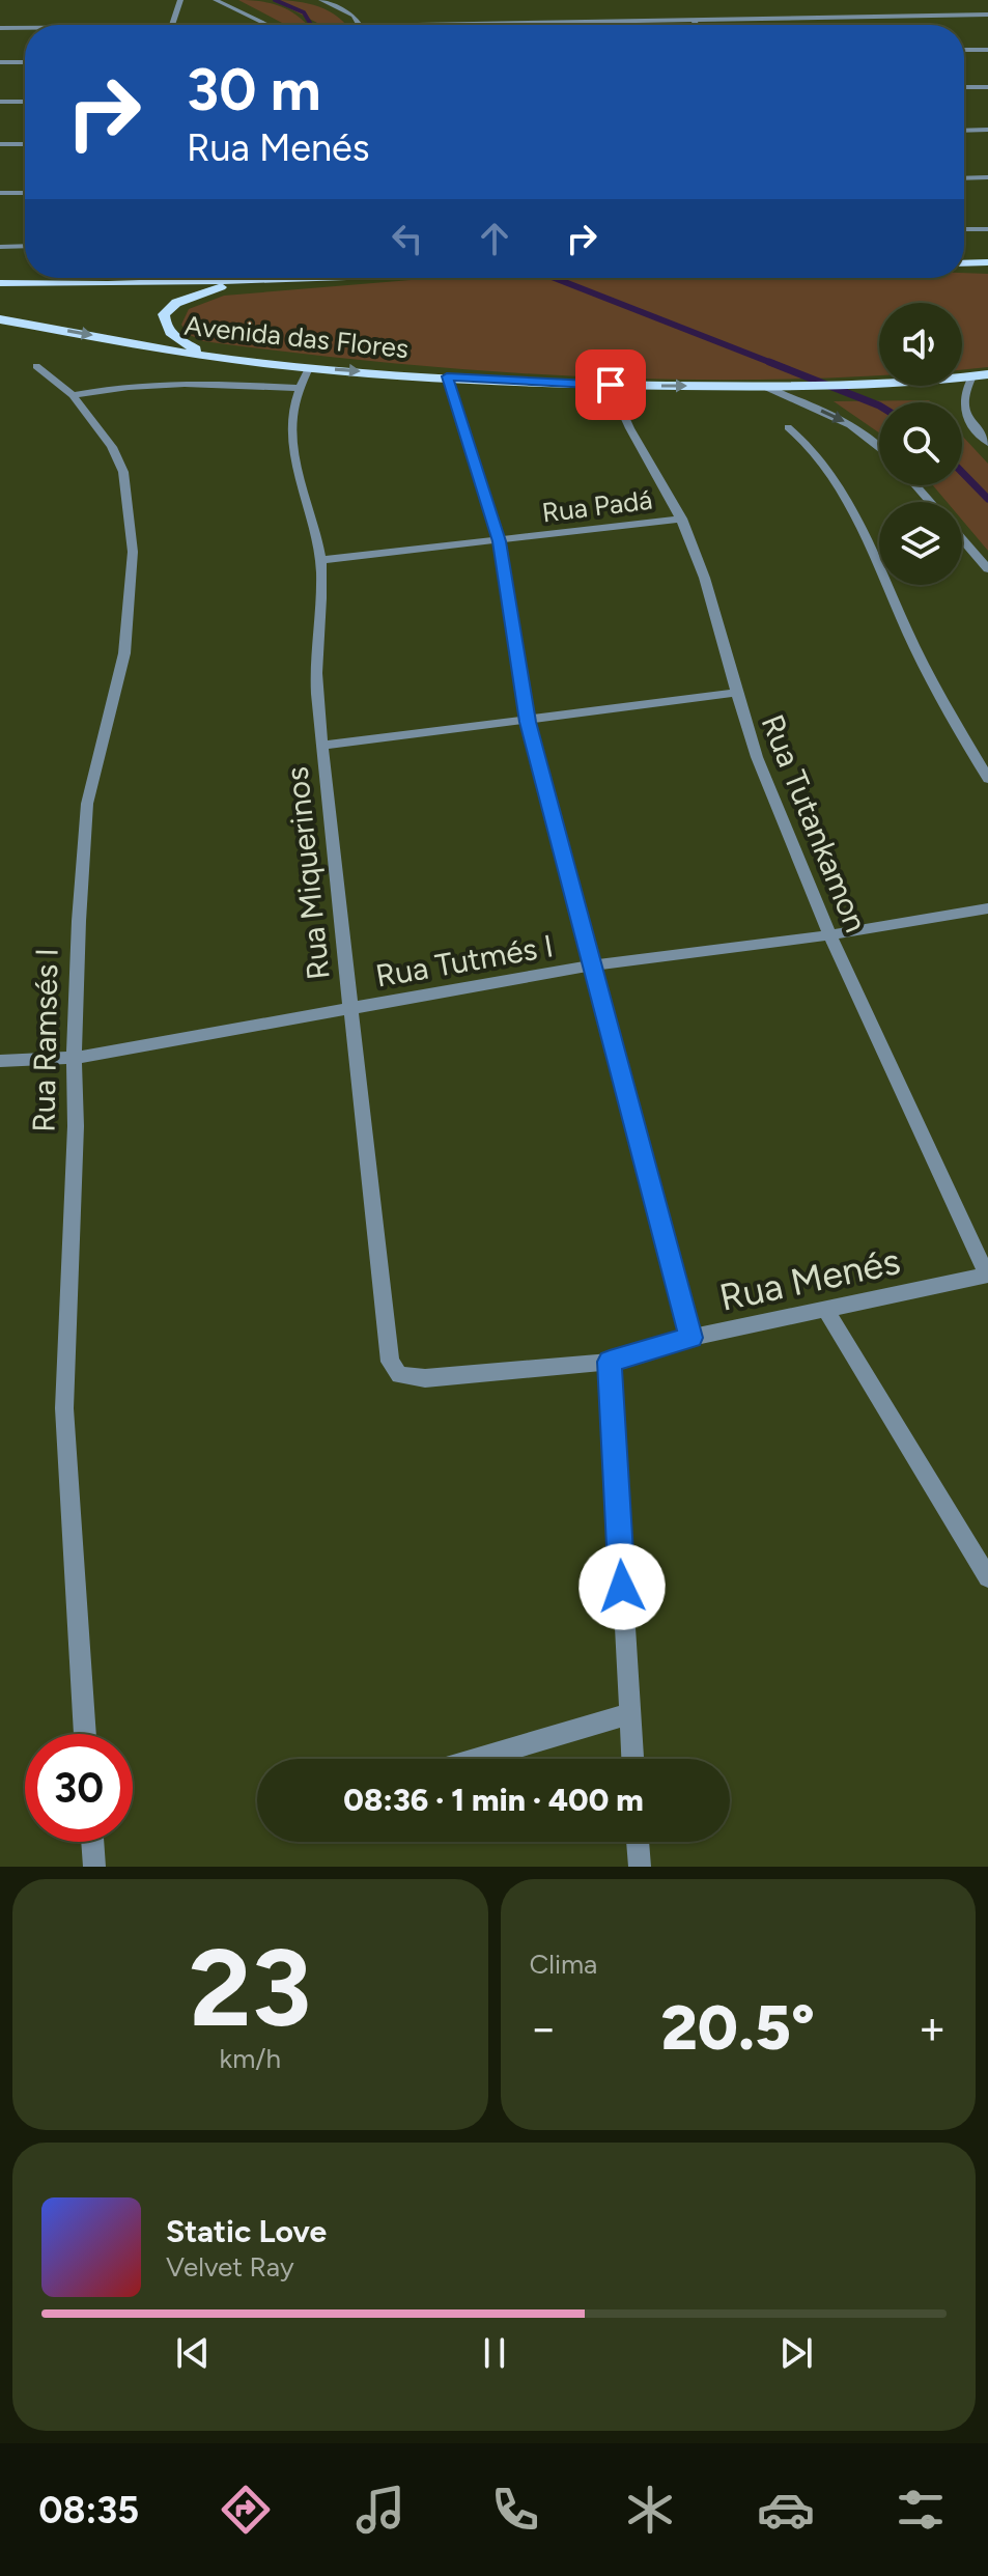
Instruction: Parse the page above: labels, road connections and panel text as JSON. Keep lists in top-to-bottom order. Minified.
{"streets":{"main road":["Avenida das Flores"],"street":["Rua Padá","Rua Tutankamon","Rua Miquerinos","Rua Tutmés I","Rua Ramsés I","Rua Menés"]},"crossings":[["Avenida das Flores","Rua Tutankamon"],["Avenida das Flores","Rua Miquerinos"],["Rua Padá","Rua Tutankamon"],["Rua Padá","Rua Miquerinos"],["Rua Tutankamon","Rua Tutmés I"],["Rua Tutankamon","Rua Menés"],["Rua Miquerinos","Rua Tutmés I"],["Rua Miquerinos","Rua Menés"],["Rua Tutmés I","Rua Ramsés I"]],"page":{"turn":["30 m","Rua Menés"],"limit":"30","trip":"08:36 · 1 min · 400 m","tile":[["23","km/h"],"Clima"],"heat":["−","20.5°","+"],"song":["Static Love","Velvet Ray"],"tabs":"08:35"}}
